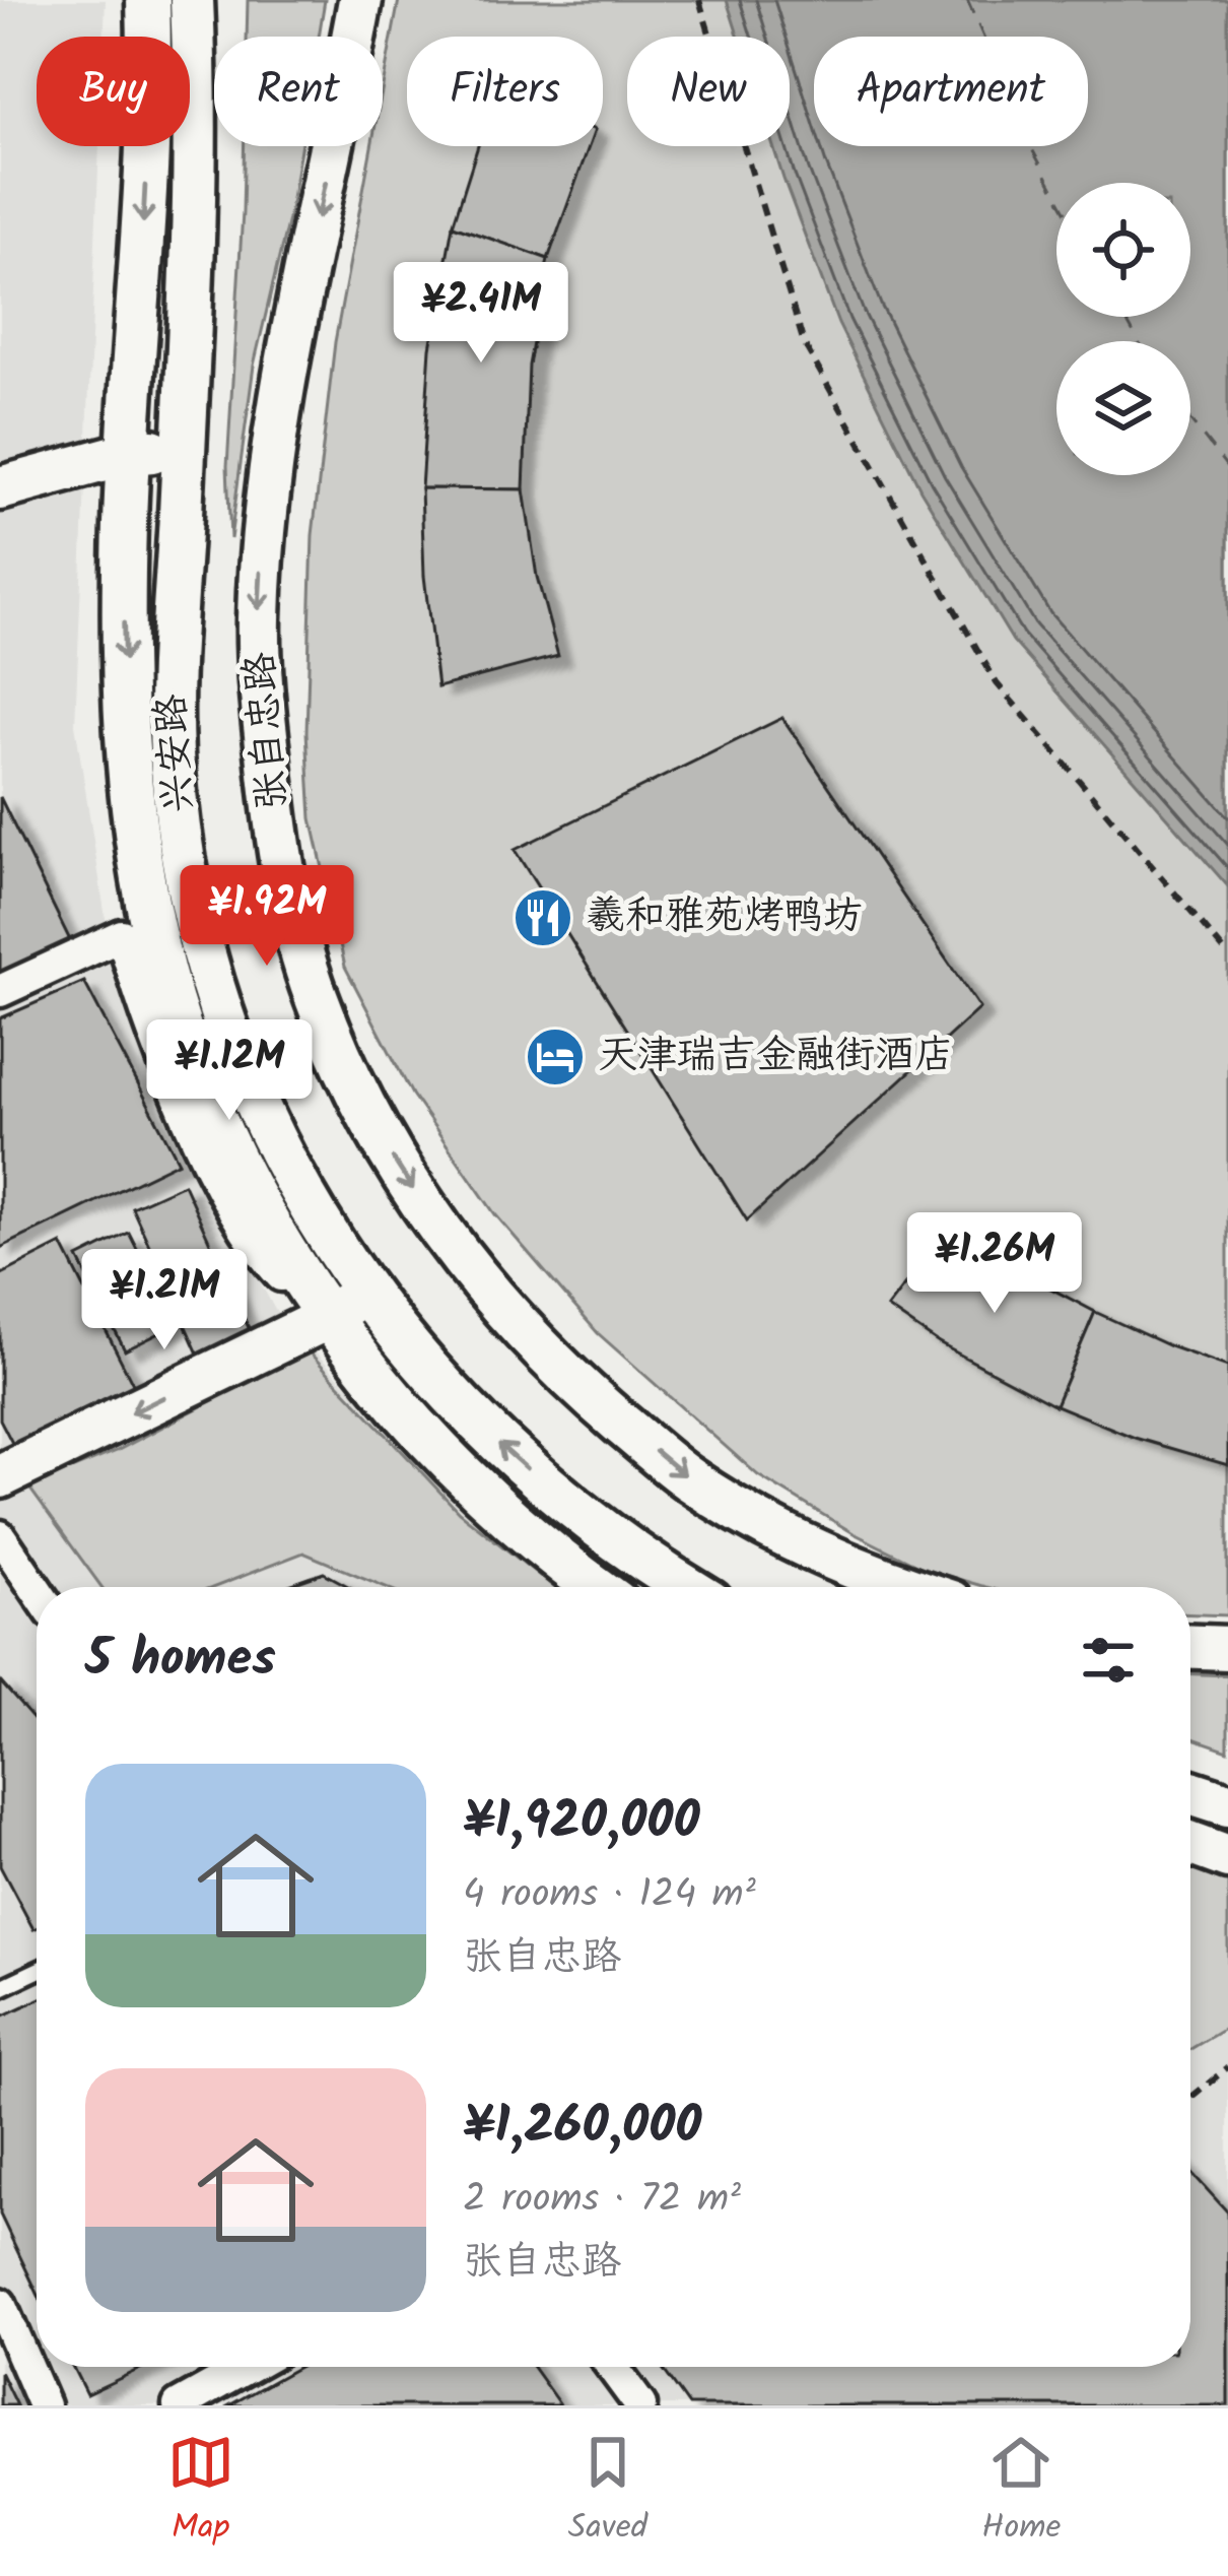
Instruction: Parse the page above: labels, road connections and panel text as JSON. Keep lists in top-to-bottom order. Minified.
{"streets":{"main road":["张自忠路","兴安路"]},"one_way":["张自忠路"],"places":{"restaurant":["羲和雅苑烤鸭坊"],"hotel":["天津瑞吉金融街酒店"]},"page":{"chip":["Buy","Rent","Filters","New","Apartment"],"price":["¥2.41M","¥1.92M","¥1.12M","¥1.26M","¥1.21M"],"heading":"5 homes","list":[{"name":"¥1,920,000","note":"4 rooms · 124 m² · 张自忠路"},{"name":"¥1,260,000","note":"2 rooms · 72 m² · 张自忠路"}],"tabs":["Map","Saved","Home"]}}
